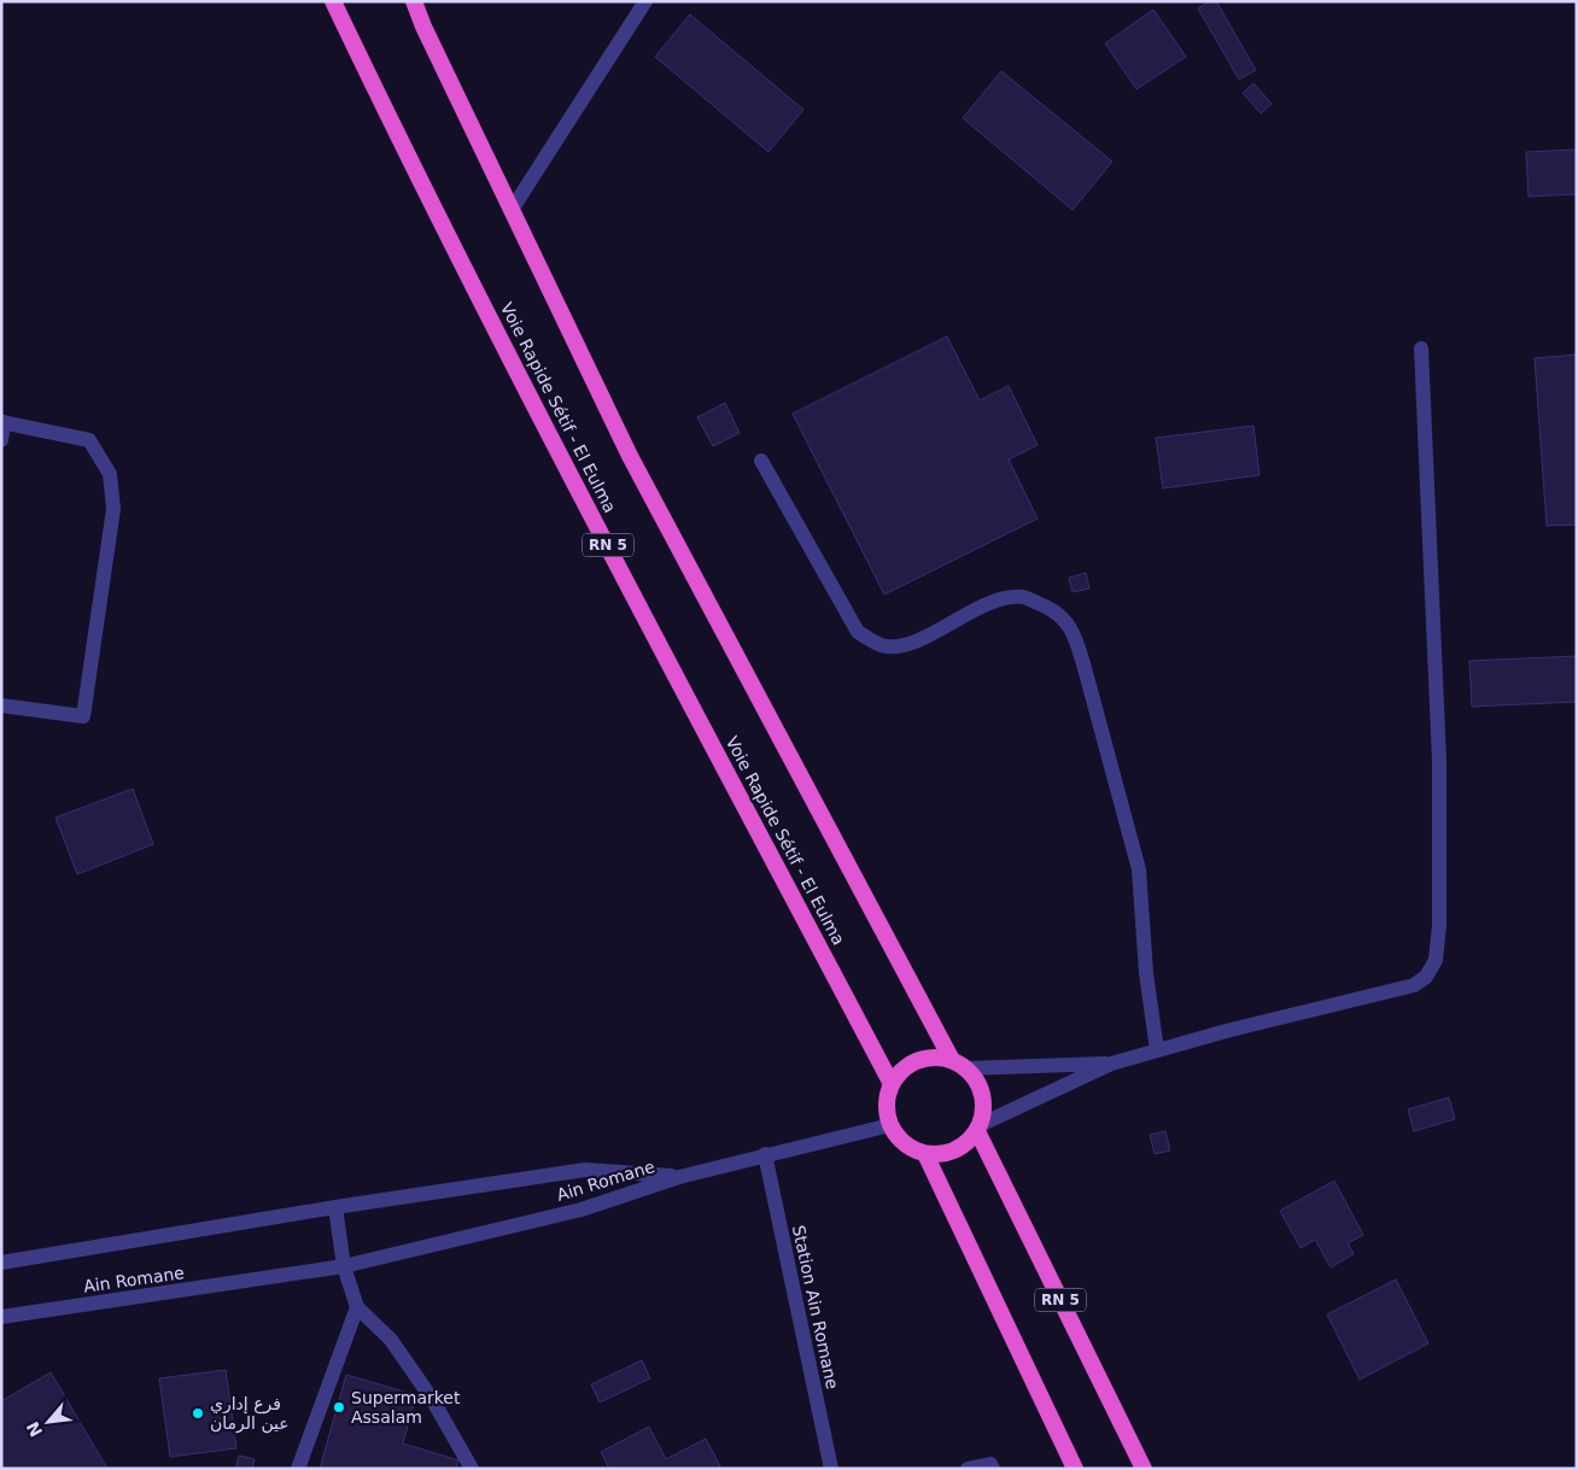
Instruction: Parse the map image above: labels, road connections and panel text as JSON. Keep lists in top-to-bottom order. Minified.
{"streets":{"highway":["Voie Rapide Sétif - El Eulma","RN 5"],"street":["Ain Romane","Station Ain Romane"]},"crossings":[["Voie Rapide Sétif - El Eulma","RN 5"]],"places":["Supermarket Assalam","فرع إداري عين الرمان"],"north":"bottom left"}
